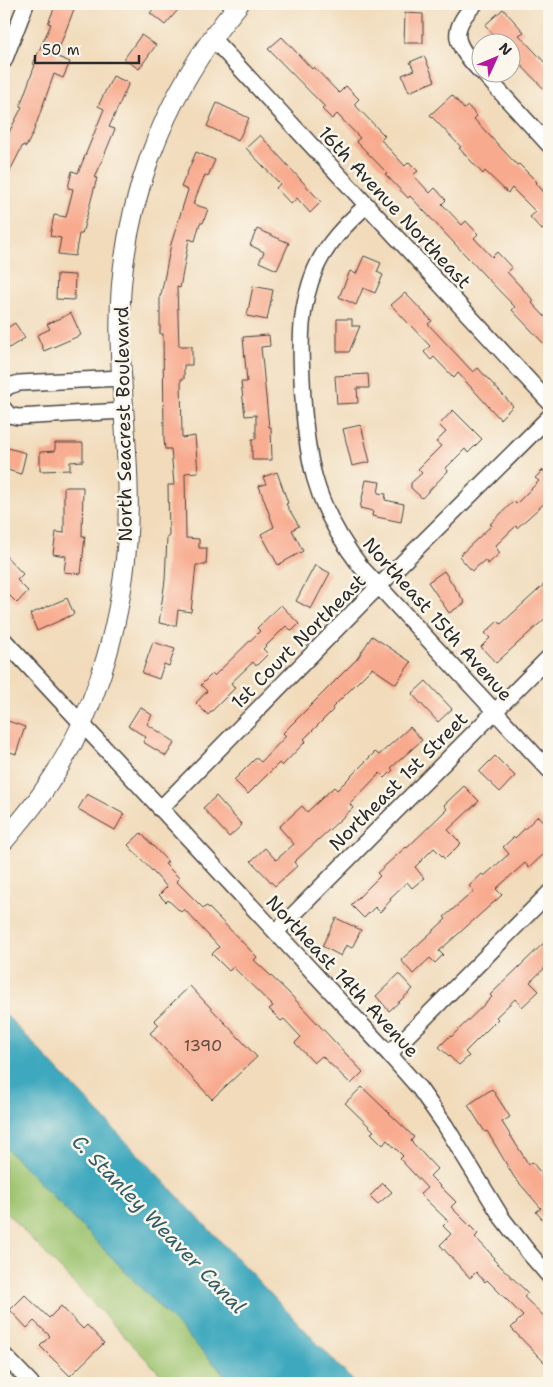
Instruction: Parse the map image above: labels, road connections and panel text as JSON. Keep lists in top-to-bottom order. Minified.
{"streets":{"street":["16th Avenue Northeast","North Seacrest Boulevard","Northeast 15th Avenue","1st Court Northeast","Northeast 1st Street","Northeast 14th Avenue"]},"crossings":[["16th Avenue Northeast","North Seacrest Boulevard"],["16th Avenue Northeast","Northeast 15th Avenue"],["North Seacrest Boulevard","Northeast 14th Avenue"],["Northeast 15th Avenue","1st Court Northeast"],["Northeast 15th Avenue","Northeast 1st Street"],["1st Court Northeast","Northeast 14th Avenue"],["Northeast 1st Street","Northeast 14th Avenue"]],"water":["C. Stanley Weaver Canal"],"house_numbers":["1390"],"scale_bar":"50 m","north":"top right"}
